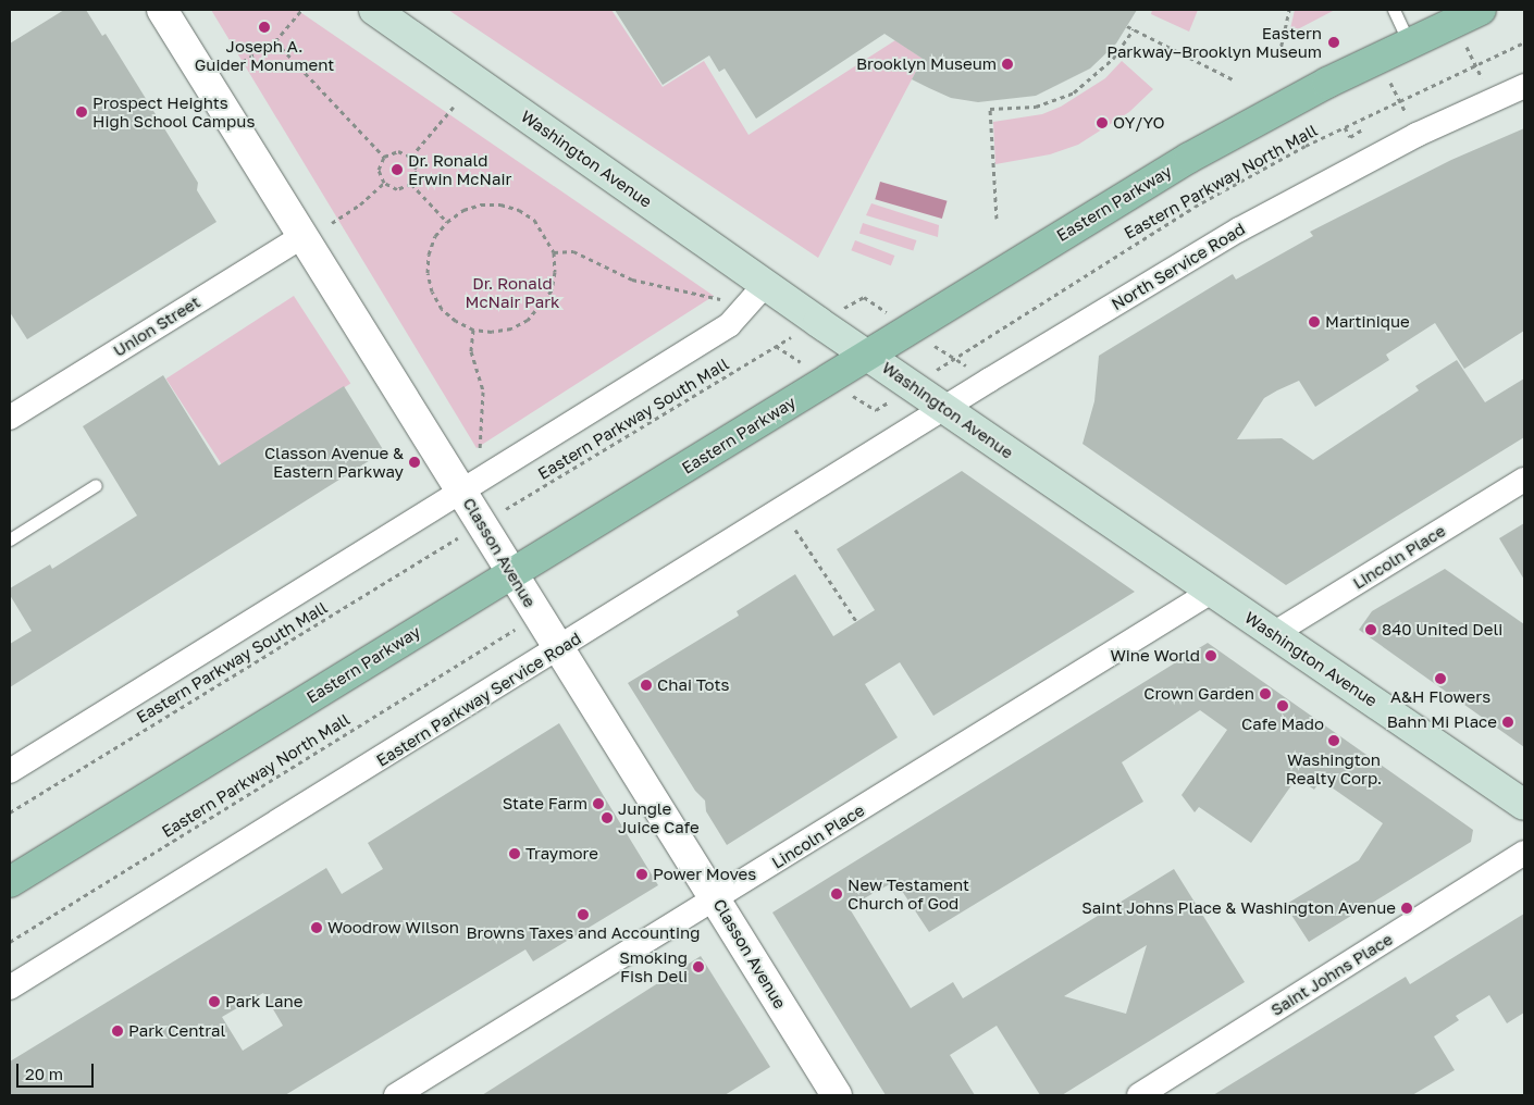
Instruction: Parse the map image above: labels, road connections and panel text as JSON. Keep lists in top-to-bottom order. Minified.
{"streets":{"main road":["Washington Avenue","Eastern Parkway"],"street":["North Service Road","Union Street","Classon Avenue","Lincoln Place","Eastern Parkway Service Road","Saint Johns Place"],"path":["Eastern Parkway North Mall","Eastern Parkway South Mall"]},"crossings":[["Washington Avenue","Eastern Parkway"],["Washington Avenue","North Service Road"],["Washington Avenue","Lincoln Place"],["Washington Avenue","Eastern Parkway Service Road"],["Eastern Parkway","Classon Avenue"],["North Service Road","Eastern Parkway Service Road"],["Union Street","Classon Avenue"],["Classon Avenue","Lincoln Place"],["Classon Avenue","Eastern Parkway Service Road"]],"parks":["Dr. Ronald McNair Park"],"places":["Joseph A. Guider Monument","Eastern Parkway–Brooklyn Museum","Brooklyn Museum","Prospect Heights High School Campus","OY/YO","Dr. Ronald Erwin McNair","Martinique","Classon Avenue & Eastern Parkway","840 United Deli","Wine World","A&H Flowers","Chai Tots","Crown Garden","Cafe Mado","Bahn Mi Place","Washington Realty Corp.","State Farm","Jungle Juice Cafe","Traymore","Power Moves","New Testament Church of God","Saint Johns Place & Washington Avenue","Browns Taxes and Accounting","Woodrow Wilson","Smoking Fish Deli","Park Lane","Park Central"],"scale_bar":"20 m"}
